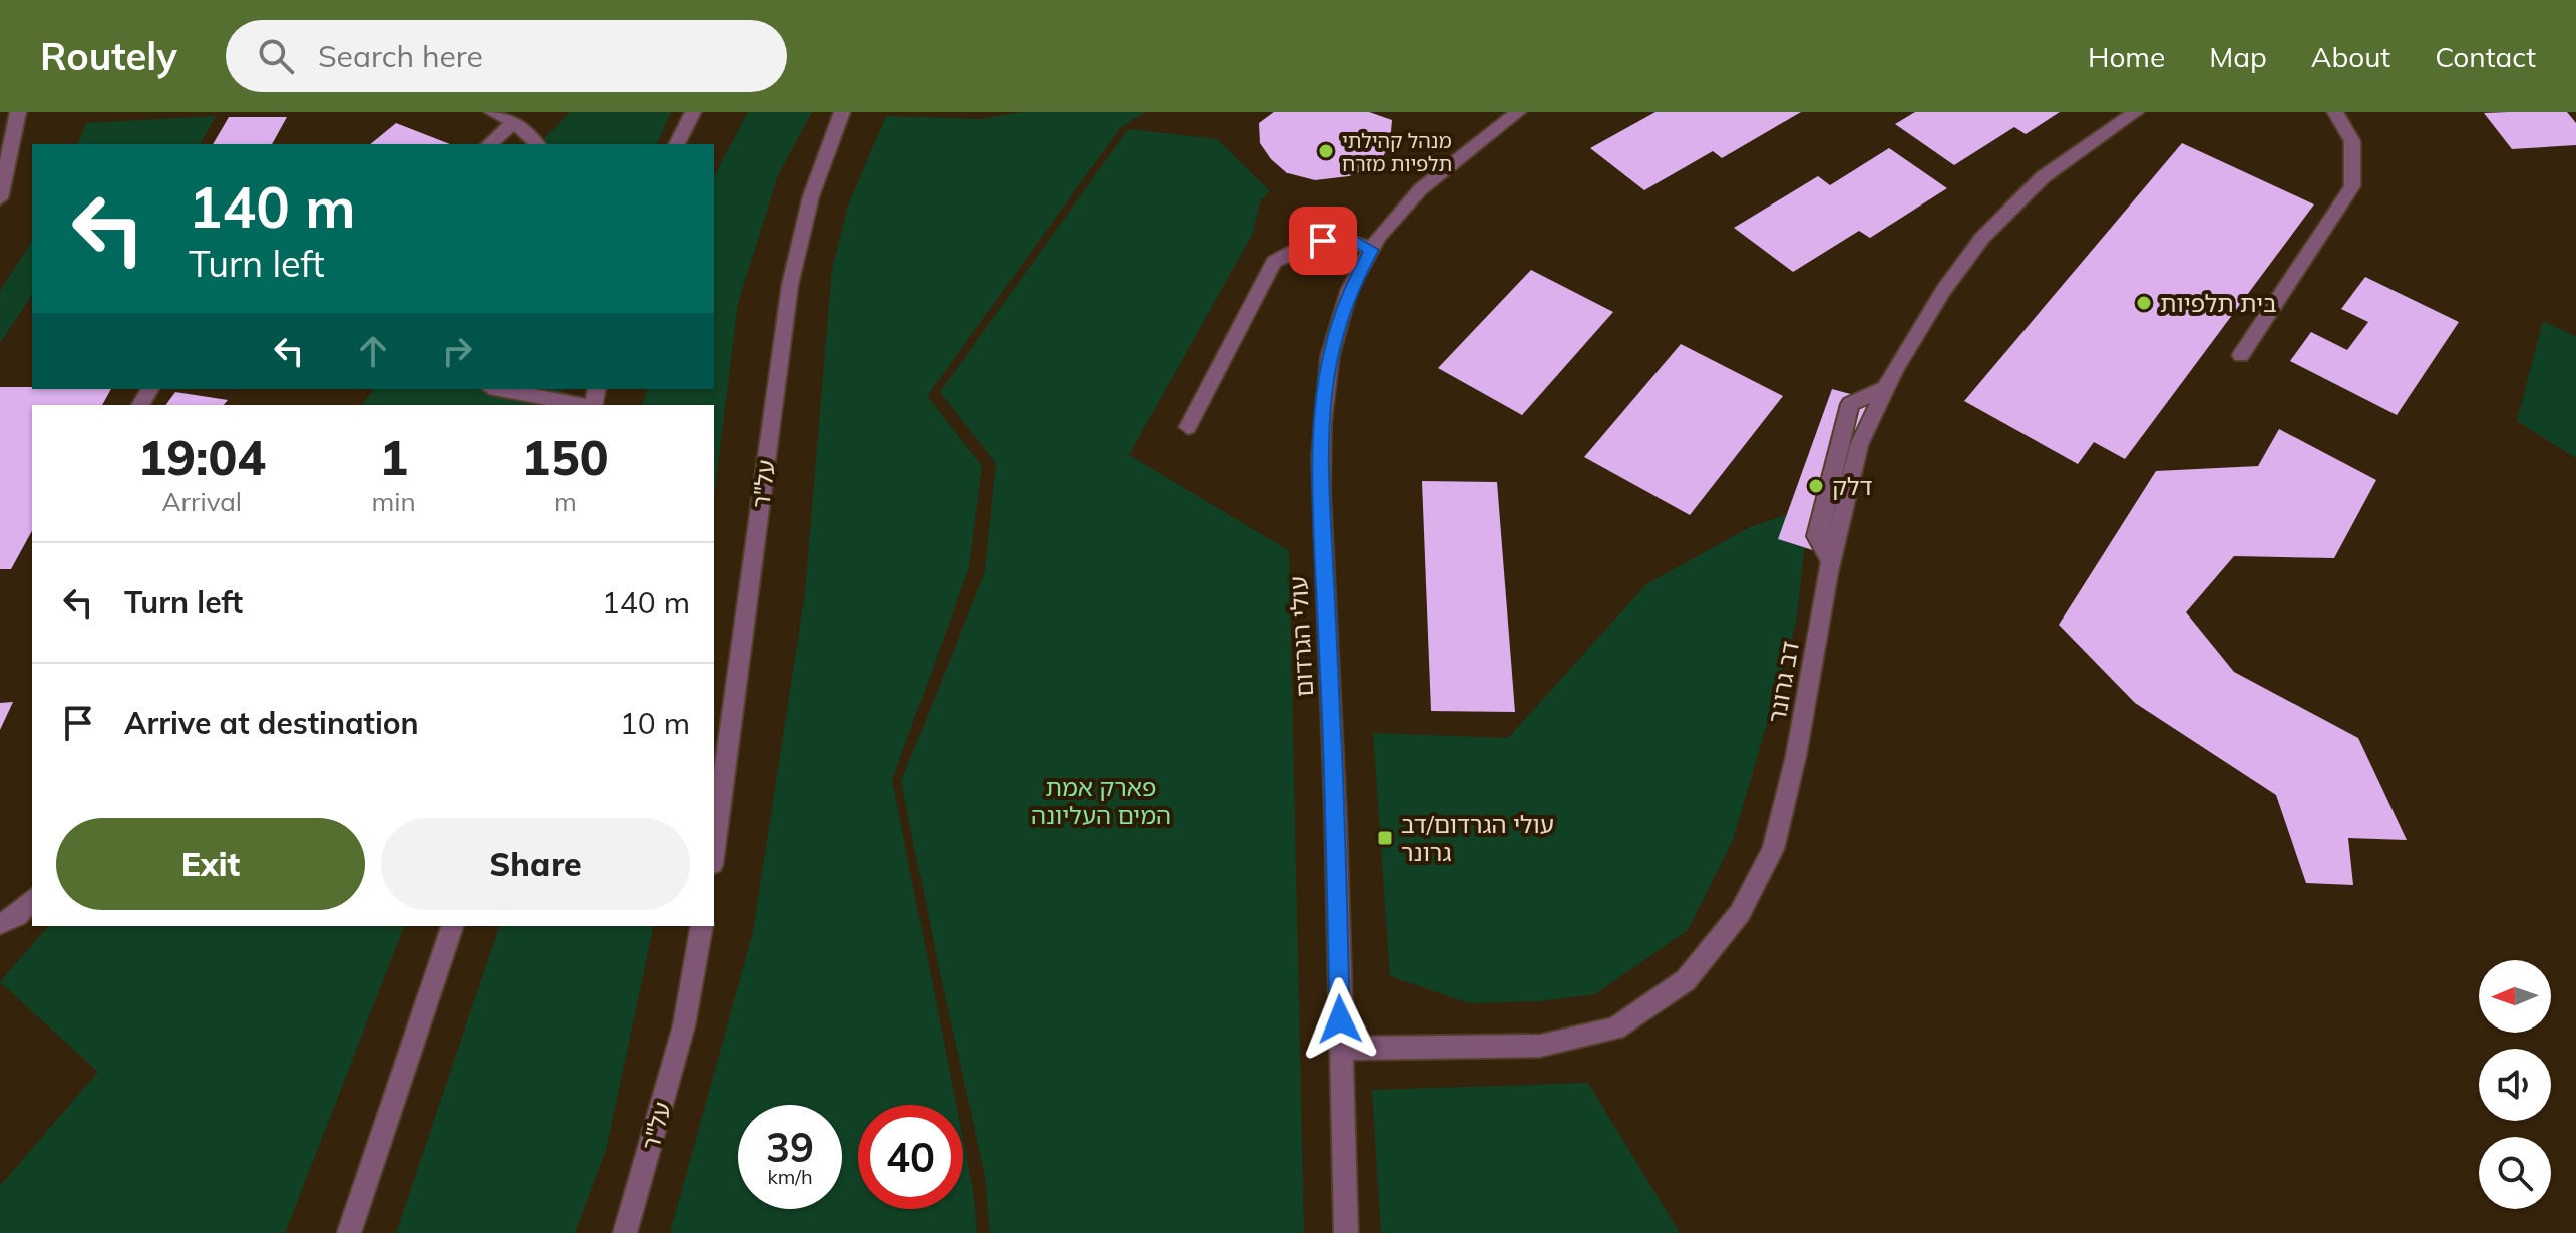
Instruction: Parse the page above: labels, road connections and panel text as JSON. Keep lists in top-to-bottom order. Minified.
{"streets":{"street":["על\"ר","עולי הגרדום","דב גרונר"]},"crossings":[["עולי הגרדום","דב גרונר"]],"parks":["פארק אמת המים העליונה"],"places":{"other":["מנהל קהילתי תלפיות מזרח","בית תלפיות","דלק"],"transit":["עולי הגרדום/דב גרונר"]},"north":"left","page":{"header":"Routely","search":"Search here","nav":["Home","Map","About","Contact"],"turn":["140 m","Turn left"],"eta":["19:04","Arrival","1","min","150","m"],"list":[{"name":"Turn left","value":"140 m"},{"name":"Arrive at destination","value":"10 m"}],"buttons":["Exit","Share"],"speed":"39 km/h","limit":"40"}}
